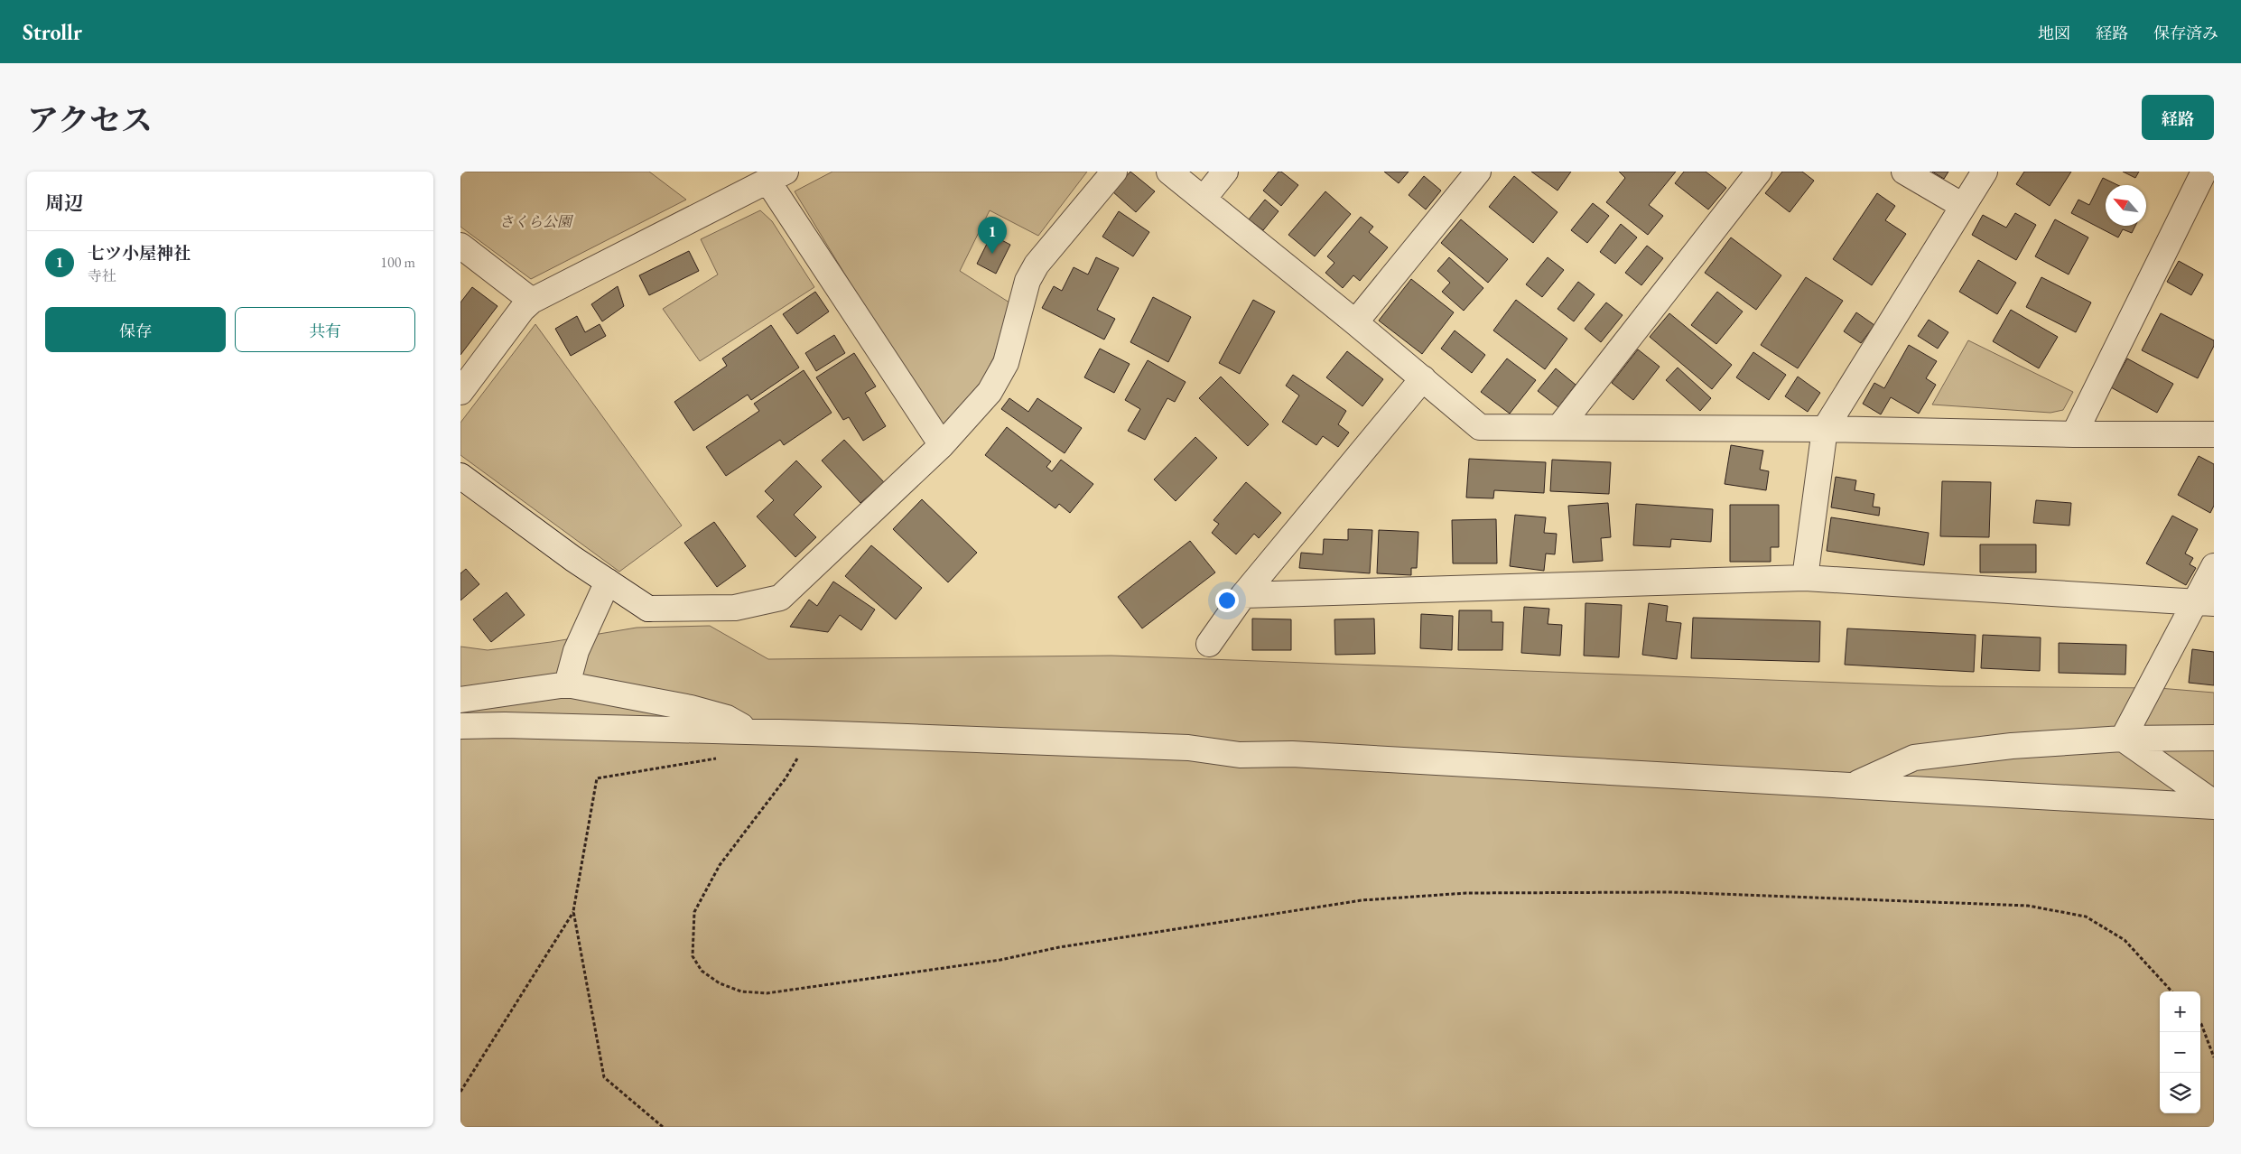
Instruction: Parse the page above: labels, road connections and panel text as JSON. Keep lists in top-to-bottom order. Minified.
{"parks":["さくら公園"],"north":"top left","page":{"header":"Strollr","nav":["地図","経路","保存済み"],"title":"アクセス","buttons":["経路",["保存","共有"]],"heading":"周辺","pins":"1","list":[{"mark":"1","name":"七ツ小屋神社","note":"寺社","value":"100 m"}],"map_buttons":["+","−"]}}
